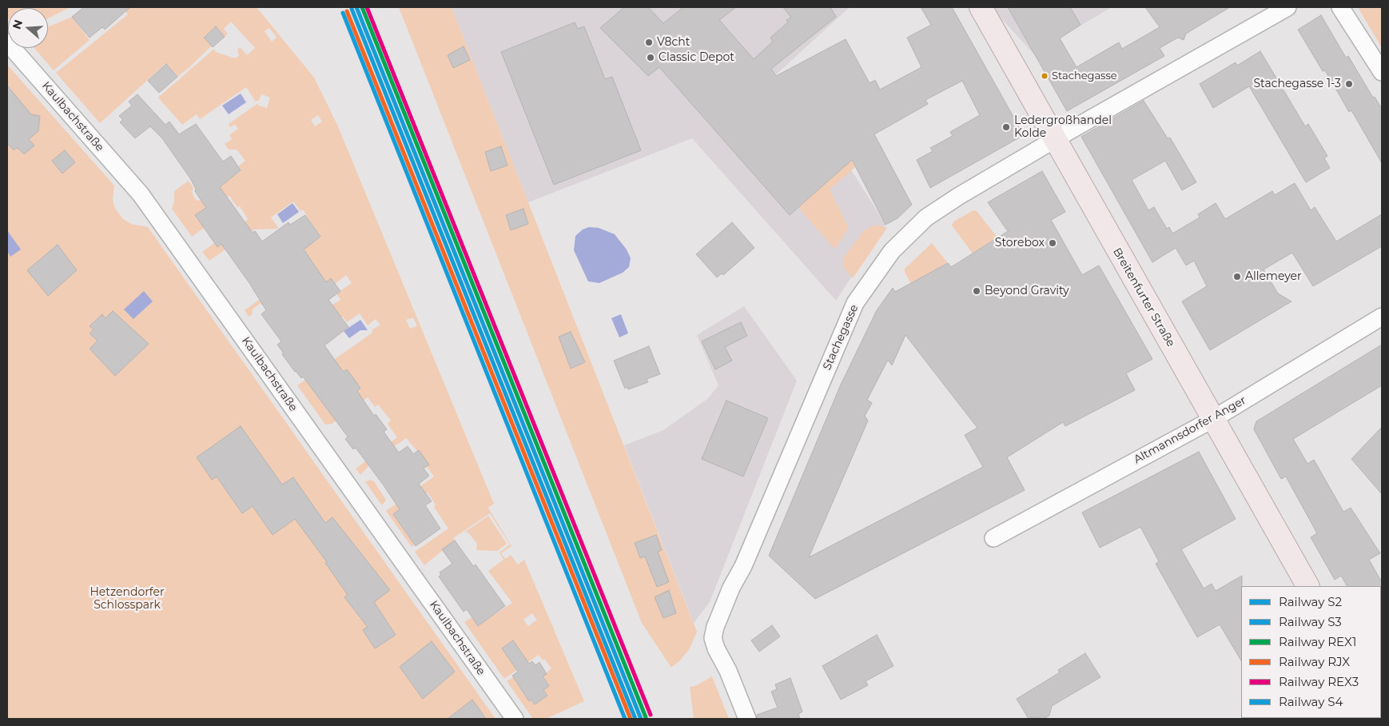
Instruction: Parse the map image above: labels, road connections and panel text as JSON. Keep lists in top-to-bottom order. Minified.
{"streets":{"main road":["Breitenfurter Straße"],"street":["Kaulbachstraße","Stachegasse","Altmannsdorfer Anger"]},"crossings":[["Breitenfurter Straße","Stachegasse"],["Breitenfurter Straße","Altmannsdorfer Anger"]],"parks":["Hetzendorfer Schlosspark"],"places":["V8cht","Classic Depot","Stachegasse","Stachegasse 1-3","Ledergroßhandel Kolde","Storebox","Allemeyer","Beyond Gravity"],"lines":["rail line S2","rail line REX1","rail line REX3","rail line S3","rail line RJX","rail line S4"],"legend":["Railway S2","Railway S3","Railway REX1","Railway RJX","Railway REX3","Railway S4"],"north":"left"}
